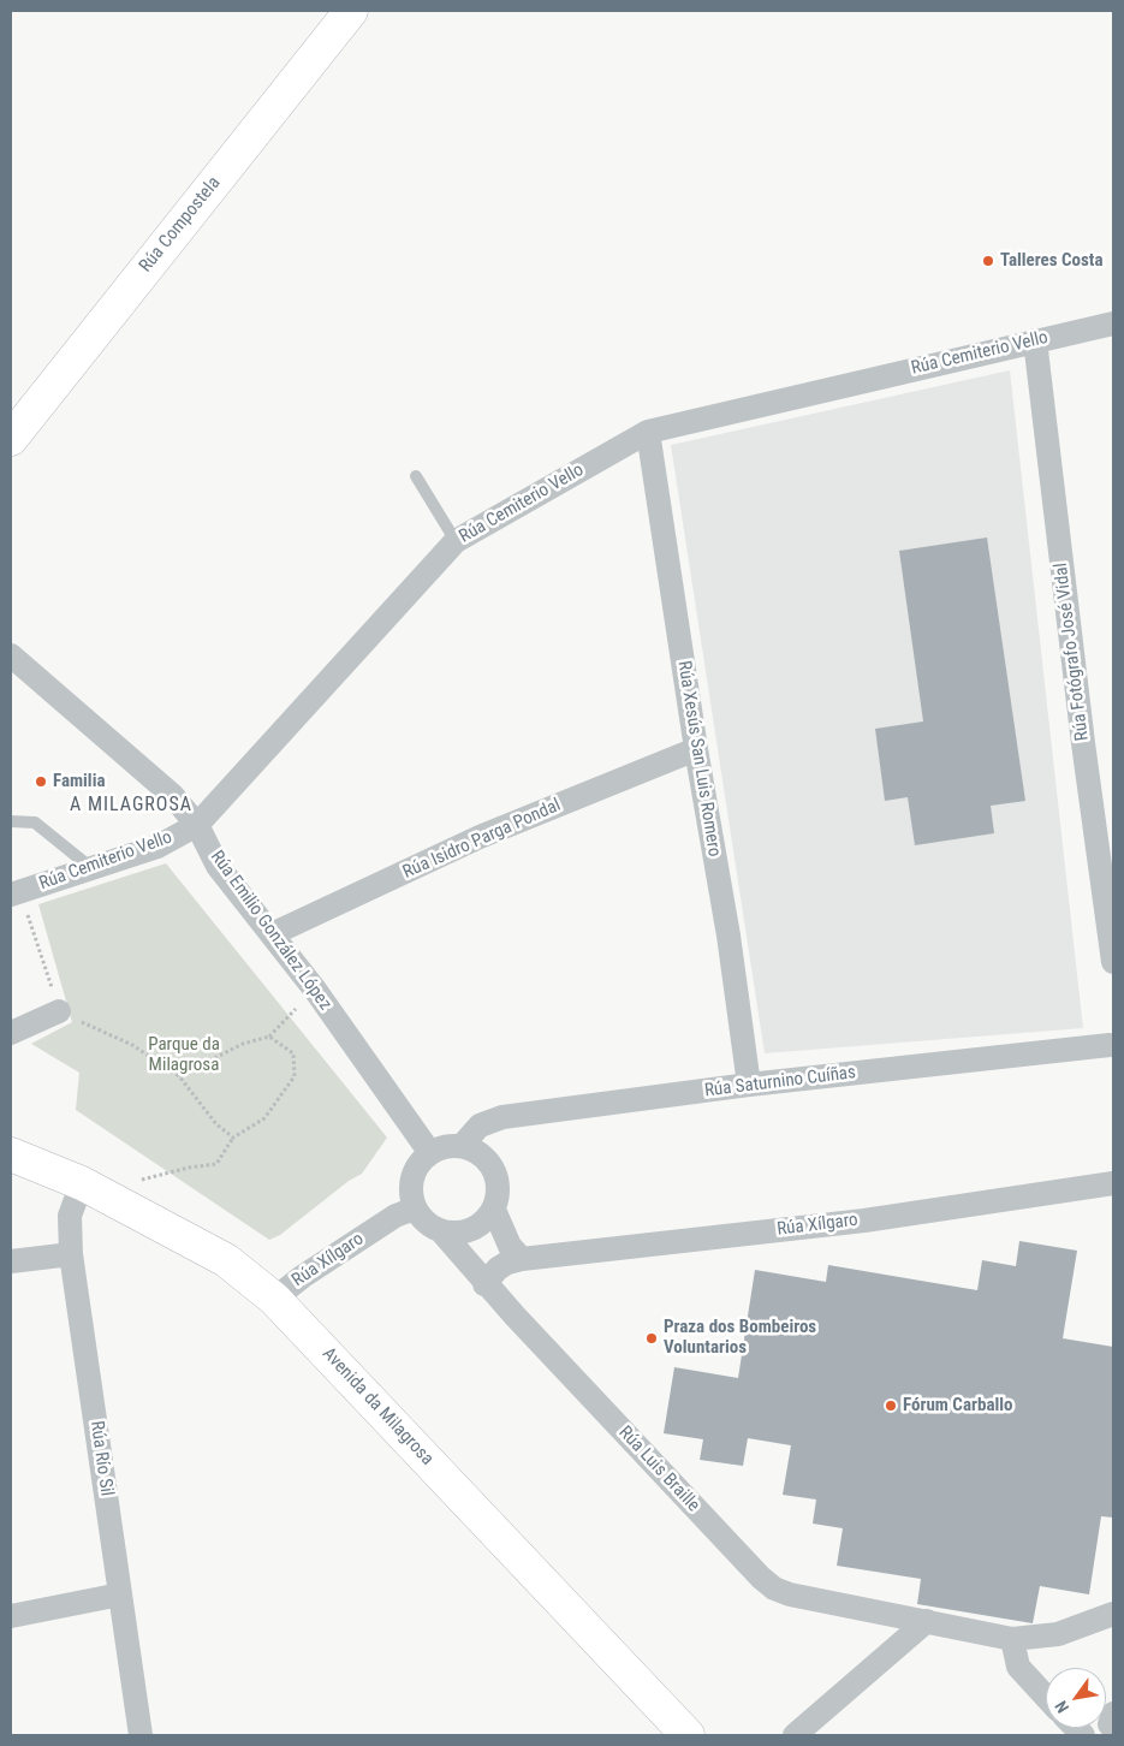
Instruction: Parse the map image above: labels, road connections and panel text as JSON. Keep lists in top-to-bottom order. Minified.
{"streets":{"street":["Rúa Compostela","Rúa Cemiterio Vello","Rúa Fotógrafo José Vidal","Rúa Xesús San Luis Romero","Rúa Isidro Parga Pondal","Rúa Emilio González López","Rúa Saturnino Cuíñas","Rúa Xílgaro","Avenida da Milagrosa","Rúa Río Sil","Rúa Luis Braille"]},"crossings":[["Rúa Cemiterio Vello","Rúa Fotógrafo José Vidal"],["Rúa Cemiterio Vello","Rúa Xesús San Luis Romero"],["Rúa Cemiterio Vello","Rúa Emilio González López"],["Rúa Xesús San Luis Romero","Rúa Isidro Parga Pondal"],["Rúa Xesús San Luis Romero","Rúa Saturnino Cuíñas"],["Rúa Isidro Parga Pondal","Rúa Emilio González López"],["Rúa Emilio González López","Rúa Saturnino Cuíñas"],["Rúa Emilio González López","Rúa Xílgaro"],["Rúa Emilio González López","Rúa Luis Braille"],["Rúa Saturnino Cuíñas","Rúa Xílgaro"],["Rúa Saturnino Cuíñas","Rúa Luis Braille"],["Rúa Xílgaro","Avenida da Milagrosa"],["Rúa Xílgaro","Rúa Luis Braille"],["Avenida da Milagrosa","Rúa Río Sil"]],"districts":["A MILAGROSA"],"parks":["Parque da Milagrosa"],"places":["Talleres Costa","Familia","Praza dos Bombeiros Voluntarios","Fórum Carballo"],"north":"bottom left"}
